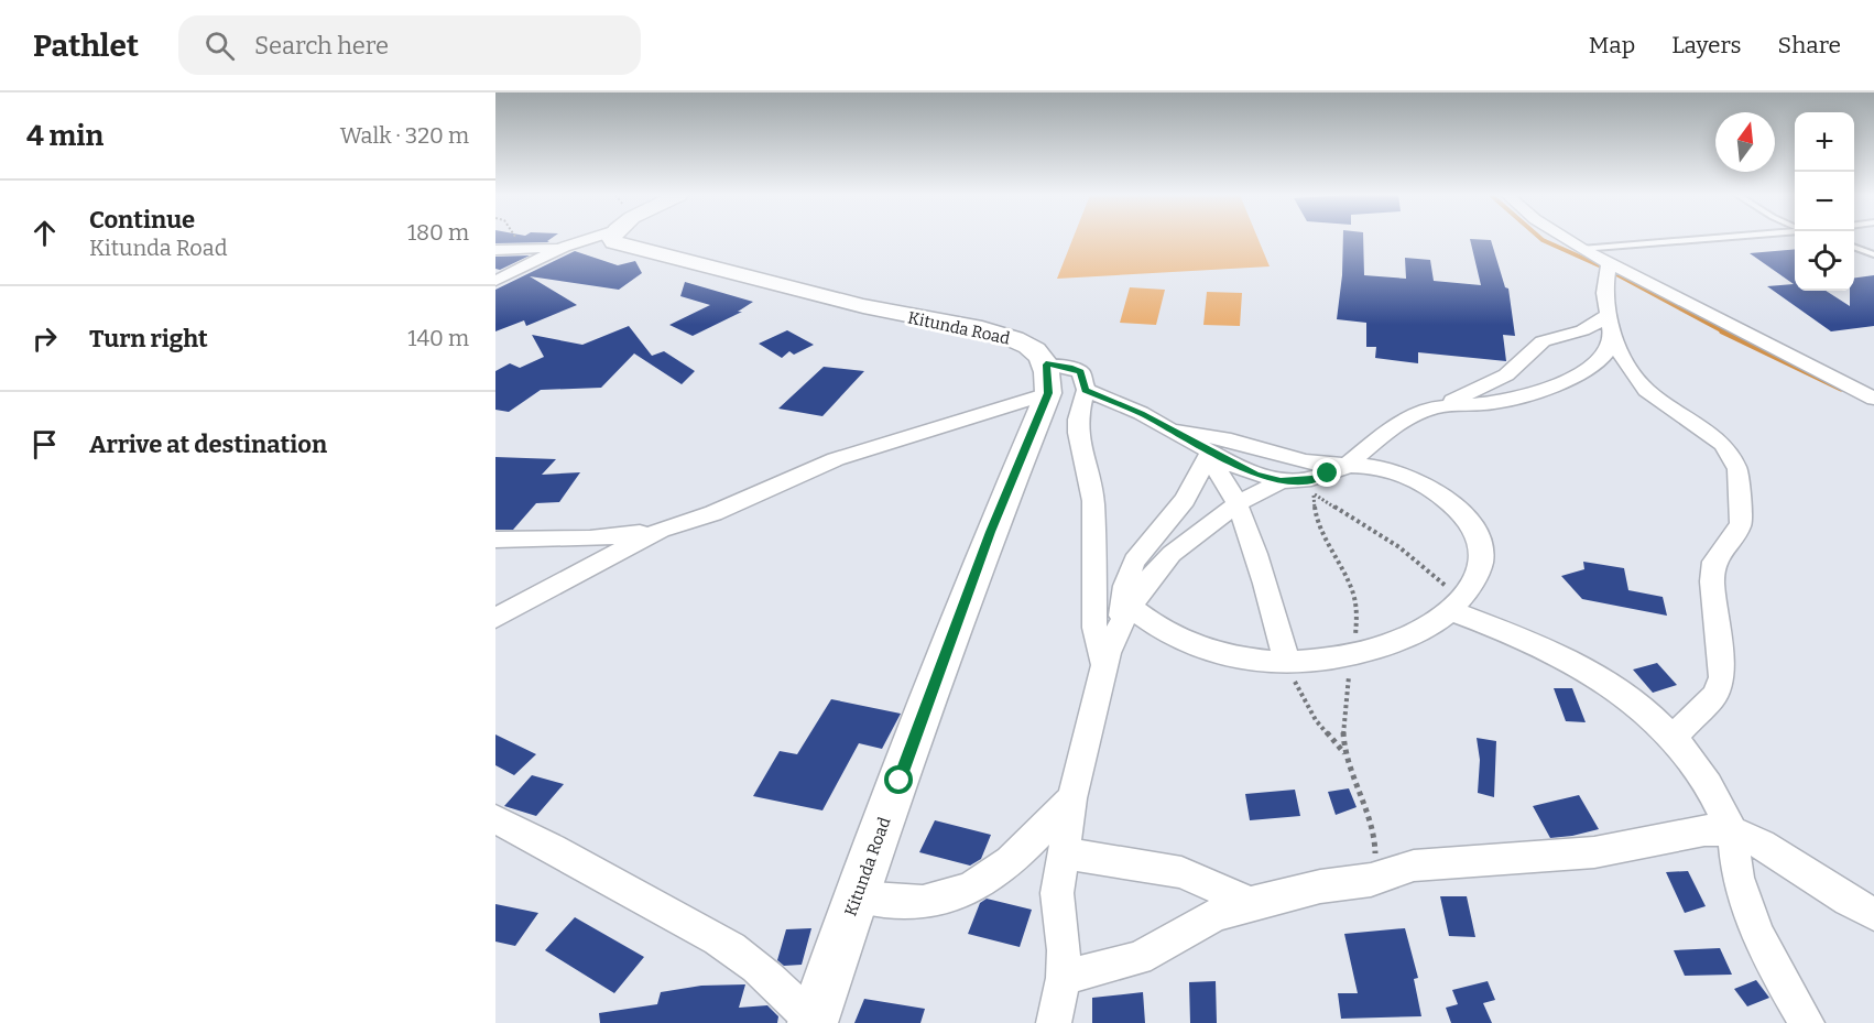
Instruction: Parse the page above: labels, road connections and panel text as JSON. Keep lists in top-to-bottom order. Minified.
{"streets":{"street":["Kitunda Road"]},"north":"top","page":{"header":"Pathlet","search":"Search here","nav":["Map","Layers","Share"],"heading":["4 min","Walk · 320 m"],"map_buttons":["+","−"],"list":[["Continue","Kitunda Road","180 m"],["Turn right","140 m"],"Arrive at destination"]}}
